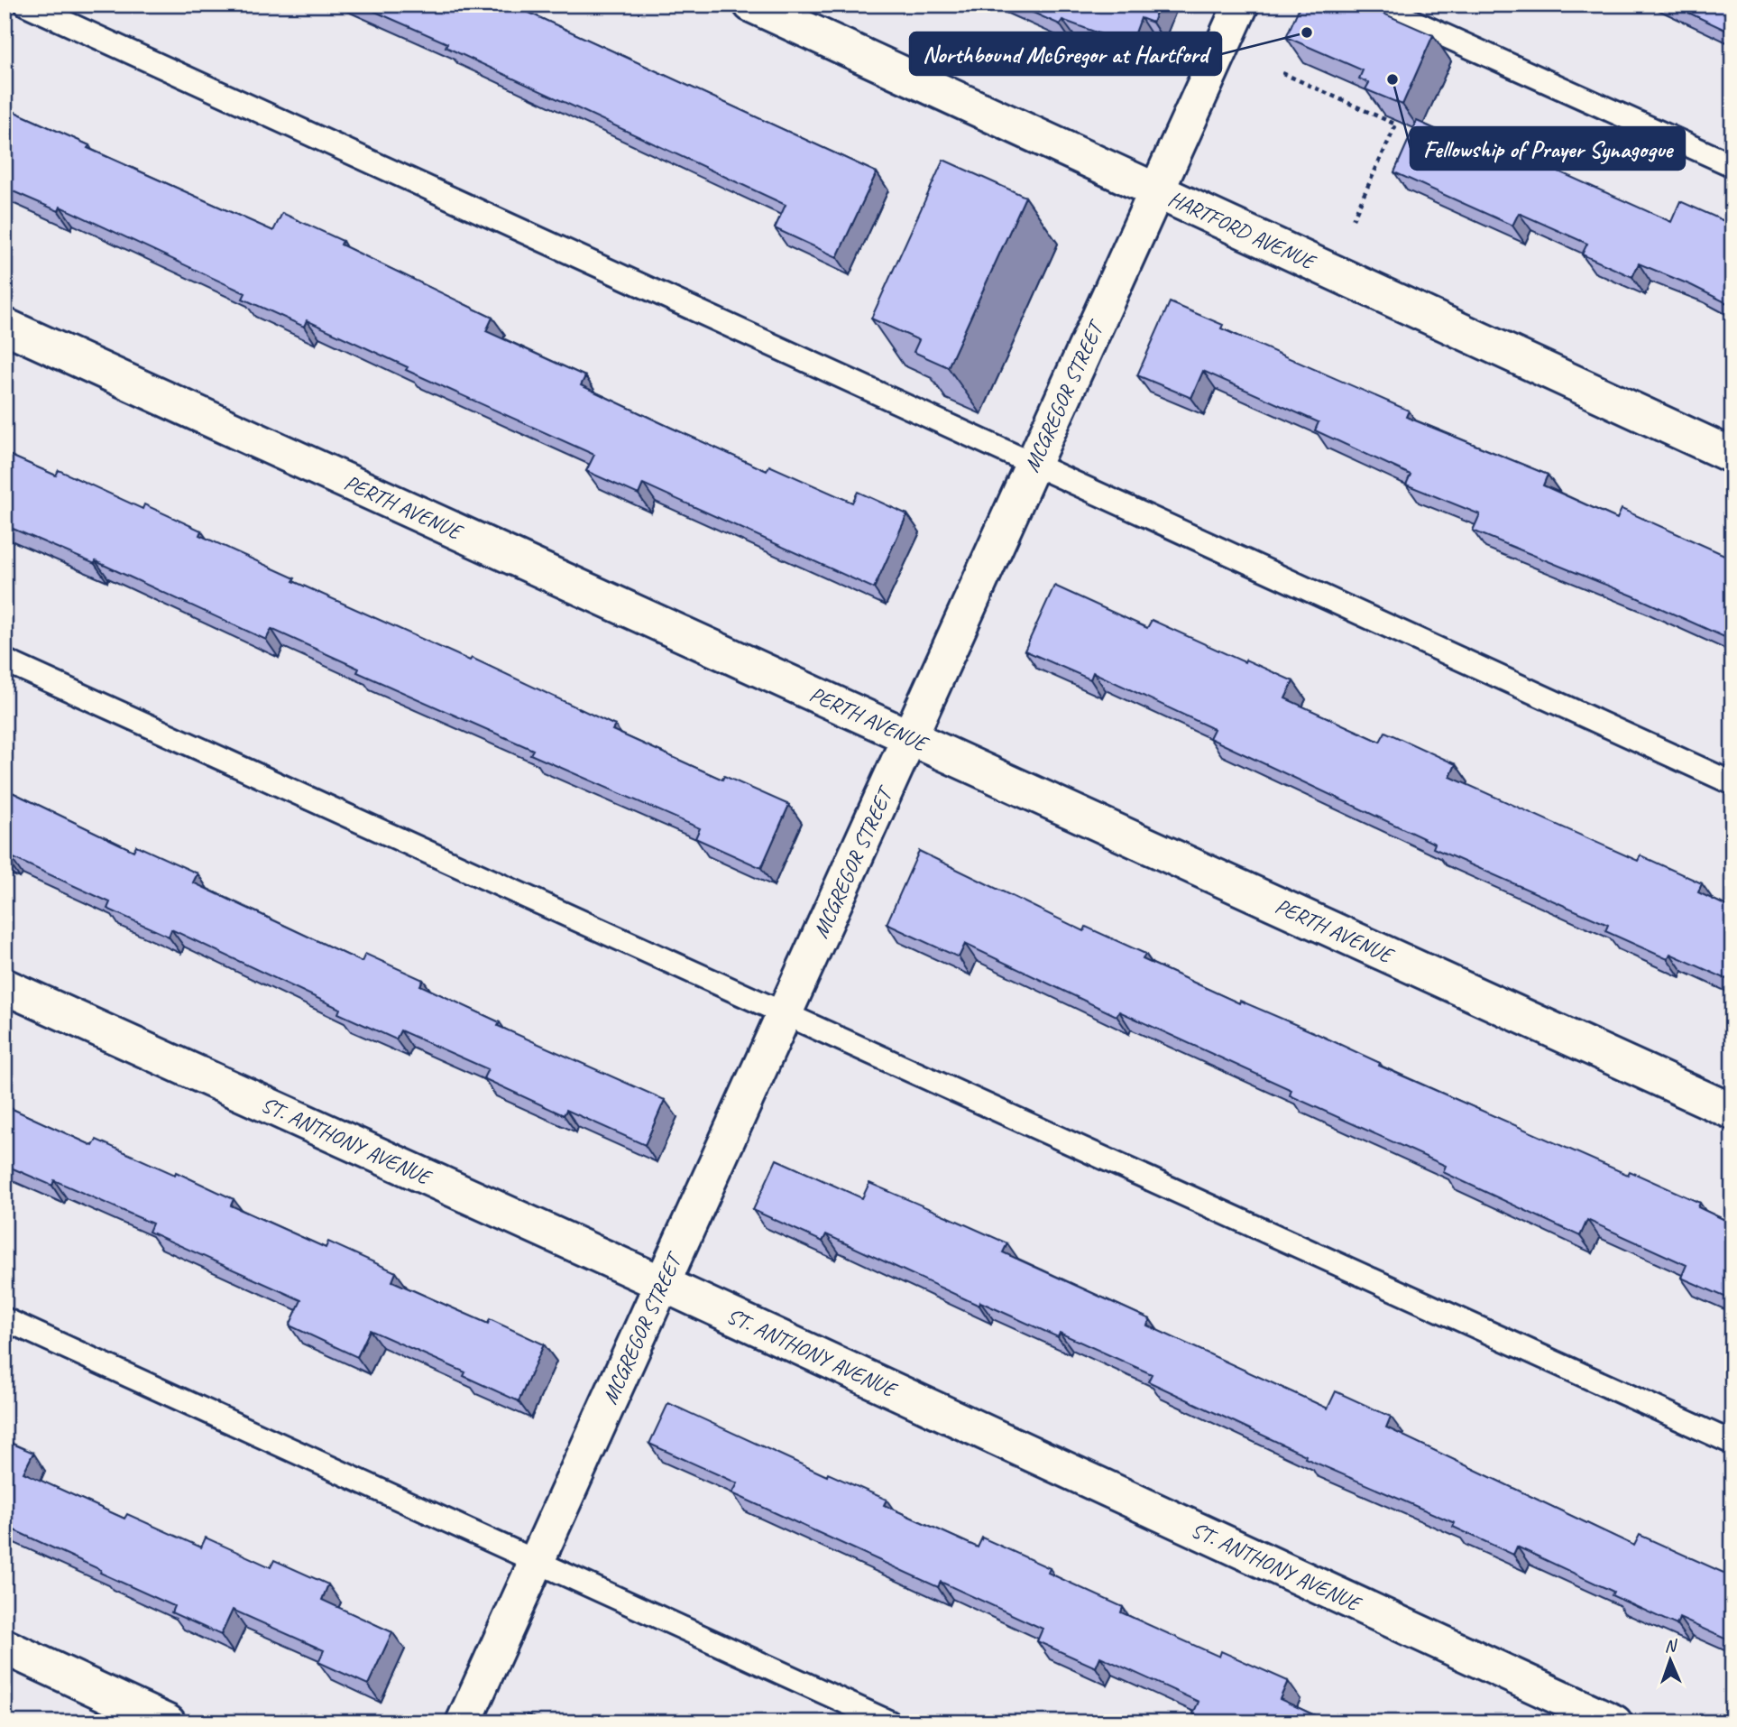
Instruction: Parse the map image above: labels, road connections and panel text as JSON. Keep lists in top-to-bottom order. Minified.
{"streets":{"street":["HARTFORD AVENUE","MCGREGOR STREET","PERTH AVENUE","ST. ANTHONY AVENUE"]},"crossings":[["HARTFORD AVENUE","MCGREGOR STREET"],["MCGREGOR STREET","PERTH AVENUE"],["MCGREGOR STREET","ST. ANTHONY AVENUE"]],"places":["Northbound McGregor at Hartford","Fellowship of Prayer Synagogue"],"north":"top"}
